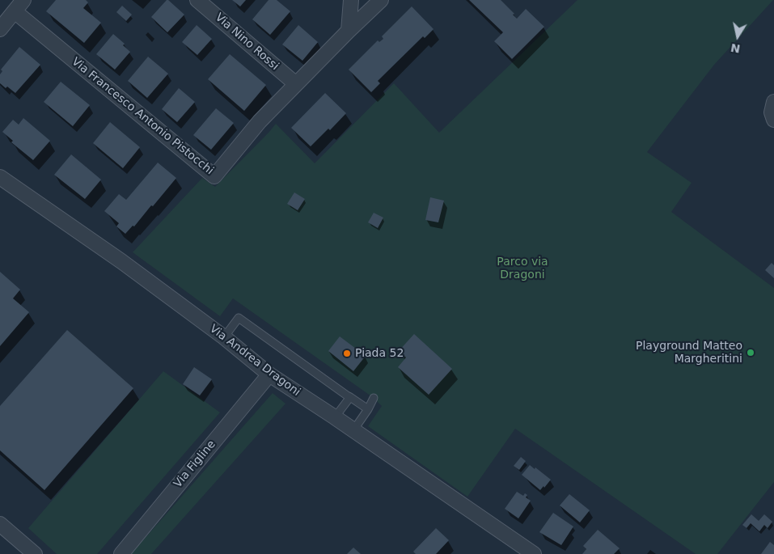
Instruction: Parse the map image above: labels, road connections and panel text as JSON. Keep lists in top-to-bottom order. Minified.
{"streets":{"street":["Via Nino Rossi","Via Francesco Antonio Pistocchi","Via Andrea Dragoni","Via Figline"]},"crossings":[["Via Nino Rossi","Via Francesco Antonio Pistocchi"],["Via Andrea Dragoni","Via Figline"]],"parks":["Parco via Dragoni"],"places":["Playground Matteo Margheritini","Piada 52"],"north":"bottom"}
